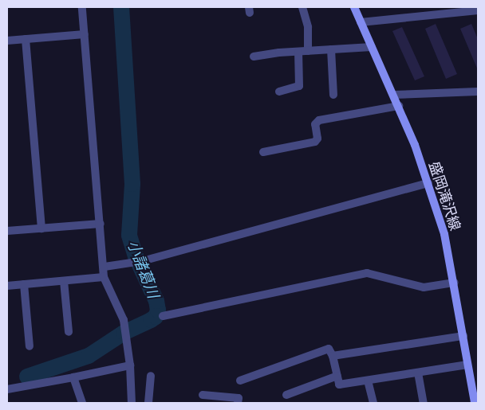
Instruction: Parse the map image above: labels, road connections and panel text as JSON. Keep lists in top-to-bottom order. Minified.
{"streets":{"main road":["盛岡滝沢線"]},"water":["小諸葛川"]}
